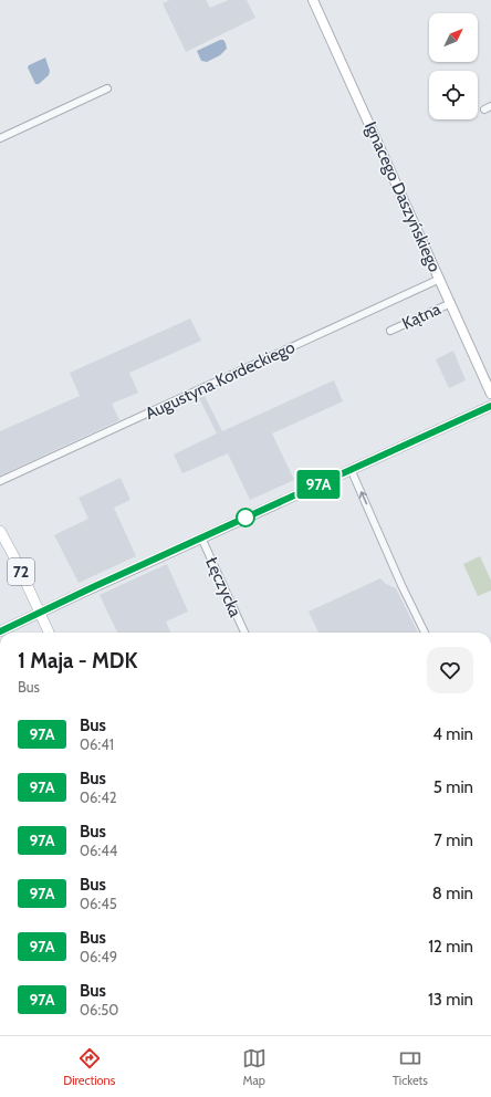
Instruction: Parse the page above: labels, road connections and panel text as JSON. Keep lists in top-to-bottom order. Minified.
{"streets":{"main road":["72"],"street":["Ignacego Daszyńskiego","Kątna","Augustyna Kordeckiego","Łęczycka"]},"crossings":[["Ignacego Daszyńskiego","Kątna"],["Ignacego Daszyńskiego","Augustyna Kordeckiego"]],"lines":["bus line 97A"],"north":"top right","page":{"on_map":"97A","heading":["1 Maja - MDK","Bus"],"list":[{"mark":"97A","name":"Bus","note":"06:41","value":"4 min"},{"mark":"97A","name":"Bus","note":"06:42","value":"5 min"},{"mark":"97A","name":"Bus","note":"06:44","value":"7 min"},{"mark":"97A","name":"Bus","note":"06:45","value":"8 min"},{"mark":"97A","name":"Bus","note":"06:49","value":"12 min"},{"mark":"97A","name":"Bus","note":"06:50","value":"13 min"}],"tabs":["Directions","Map","Tickets"]}}
